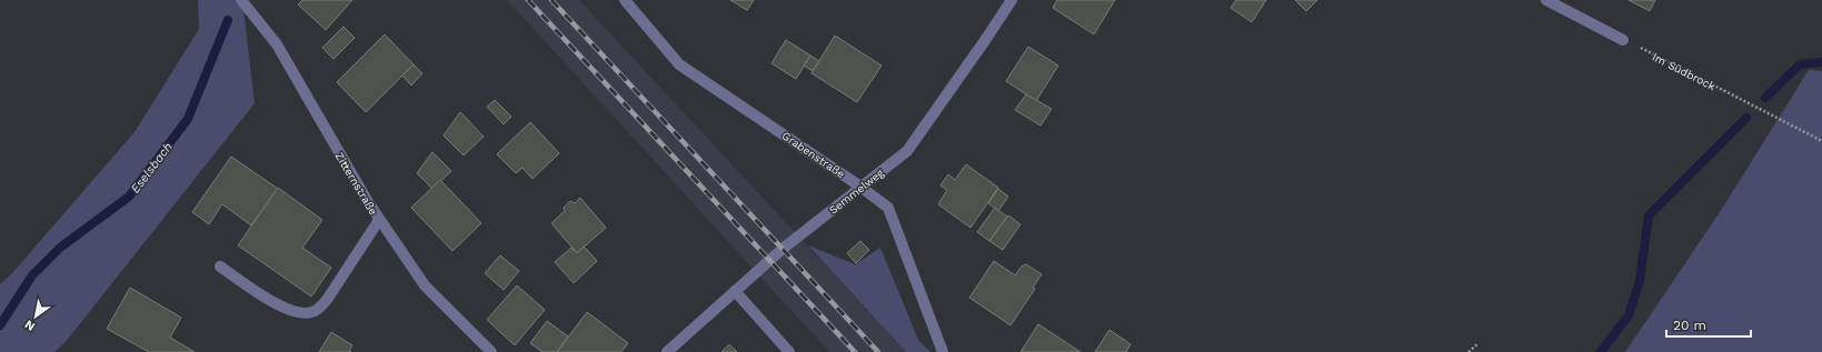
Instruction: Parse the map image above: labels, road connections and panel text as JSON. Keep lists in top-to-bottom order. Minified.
{"streets":{"street":["Grabenstraße","Zitternstraße","Semmelweg"],"path":["Im Südbrock"]},"crossings":[["Grabenstraße","Semmelweg"]],"water":["Eselsbach"],"scale_bar":"20 m","north":"bottom left"}
